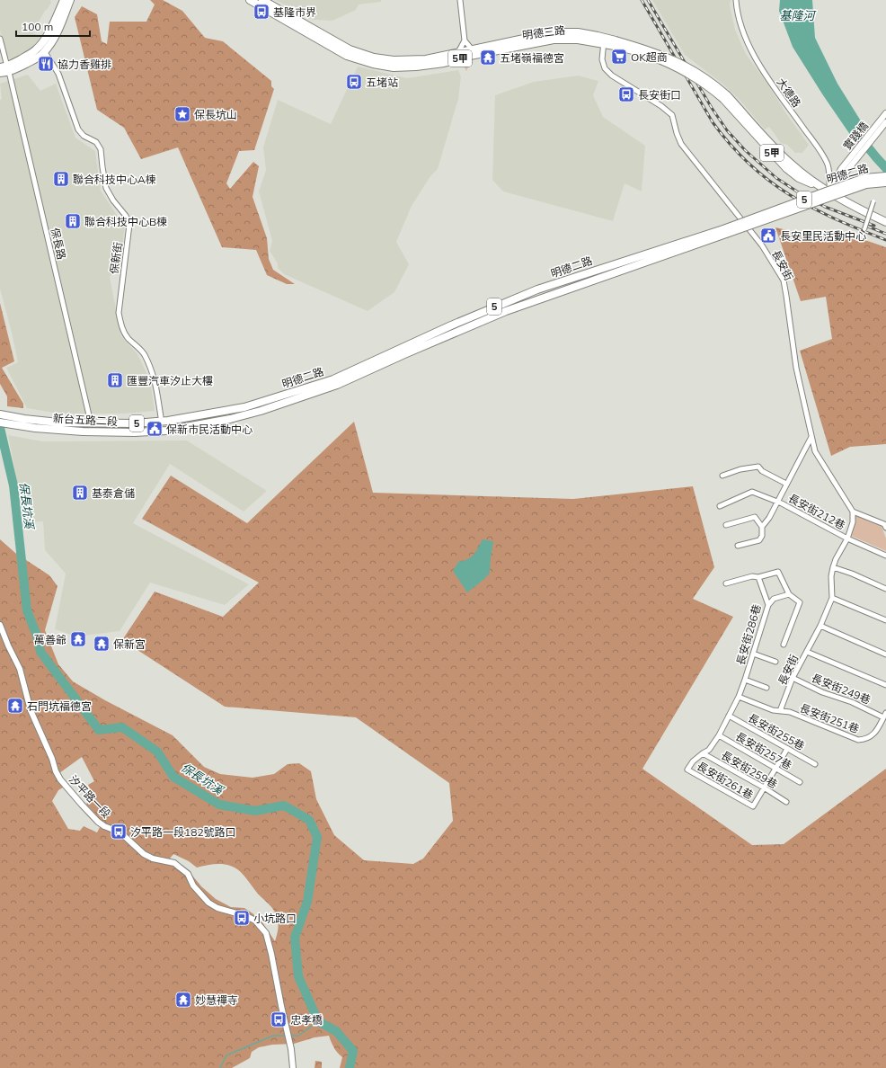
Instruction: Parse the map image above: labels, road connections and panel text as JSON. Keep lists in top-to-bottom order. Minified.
{"streets":{"main road":["明德三路","5甲","明德二路","5","新台五路二段"],"street":["大德路","實踐橋","保長路","保新街","長安街","長安街212巷","長安街286巷","長安街249巷","長安街251巷","長安街255巷","長安街257巷","長安街259巷","長安街261巷","汐平路一段"]},"crossings":[["明德三路","大德路"],["明德三路","長安街"],["明德二路","新台五路二段"],["長安街","長安街212巷"],["長安街","長安街249巷"],["長安街","長安街251巷"],["長安街249巷","長安街251巷"],["長安街259巷","長安街261巷"]],"water":["基隆河","保長坑溪"],"places":{"bus stop":["基隆市界","五堵站","長安街口","汐平路一段182號路口","小坑路口","忠孝橋"],"supermarket":["OK超商"],"temple":["五堵嶺福德宮","萬善爺","保新宮","石門坑福德宮","妙慧禪寺"],"restaurant":["協力香雞排"],"place":["保長坑山"],"building":["聯合科技中心A棟","聯合科技中心B棟","匯豐汽車汐止大樓","基泰倉儲"],"public building":["長安里民活動中心","保新市民活動中心"]},"scale_bar":"100 m"}
